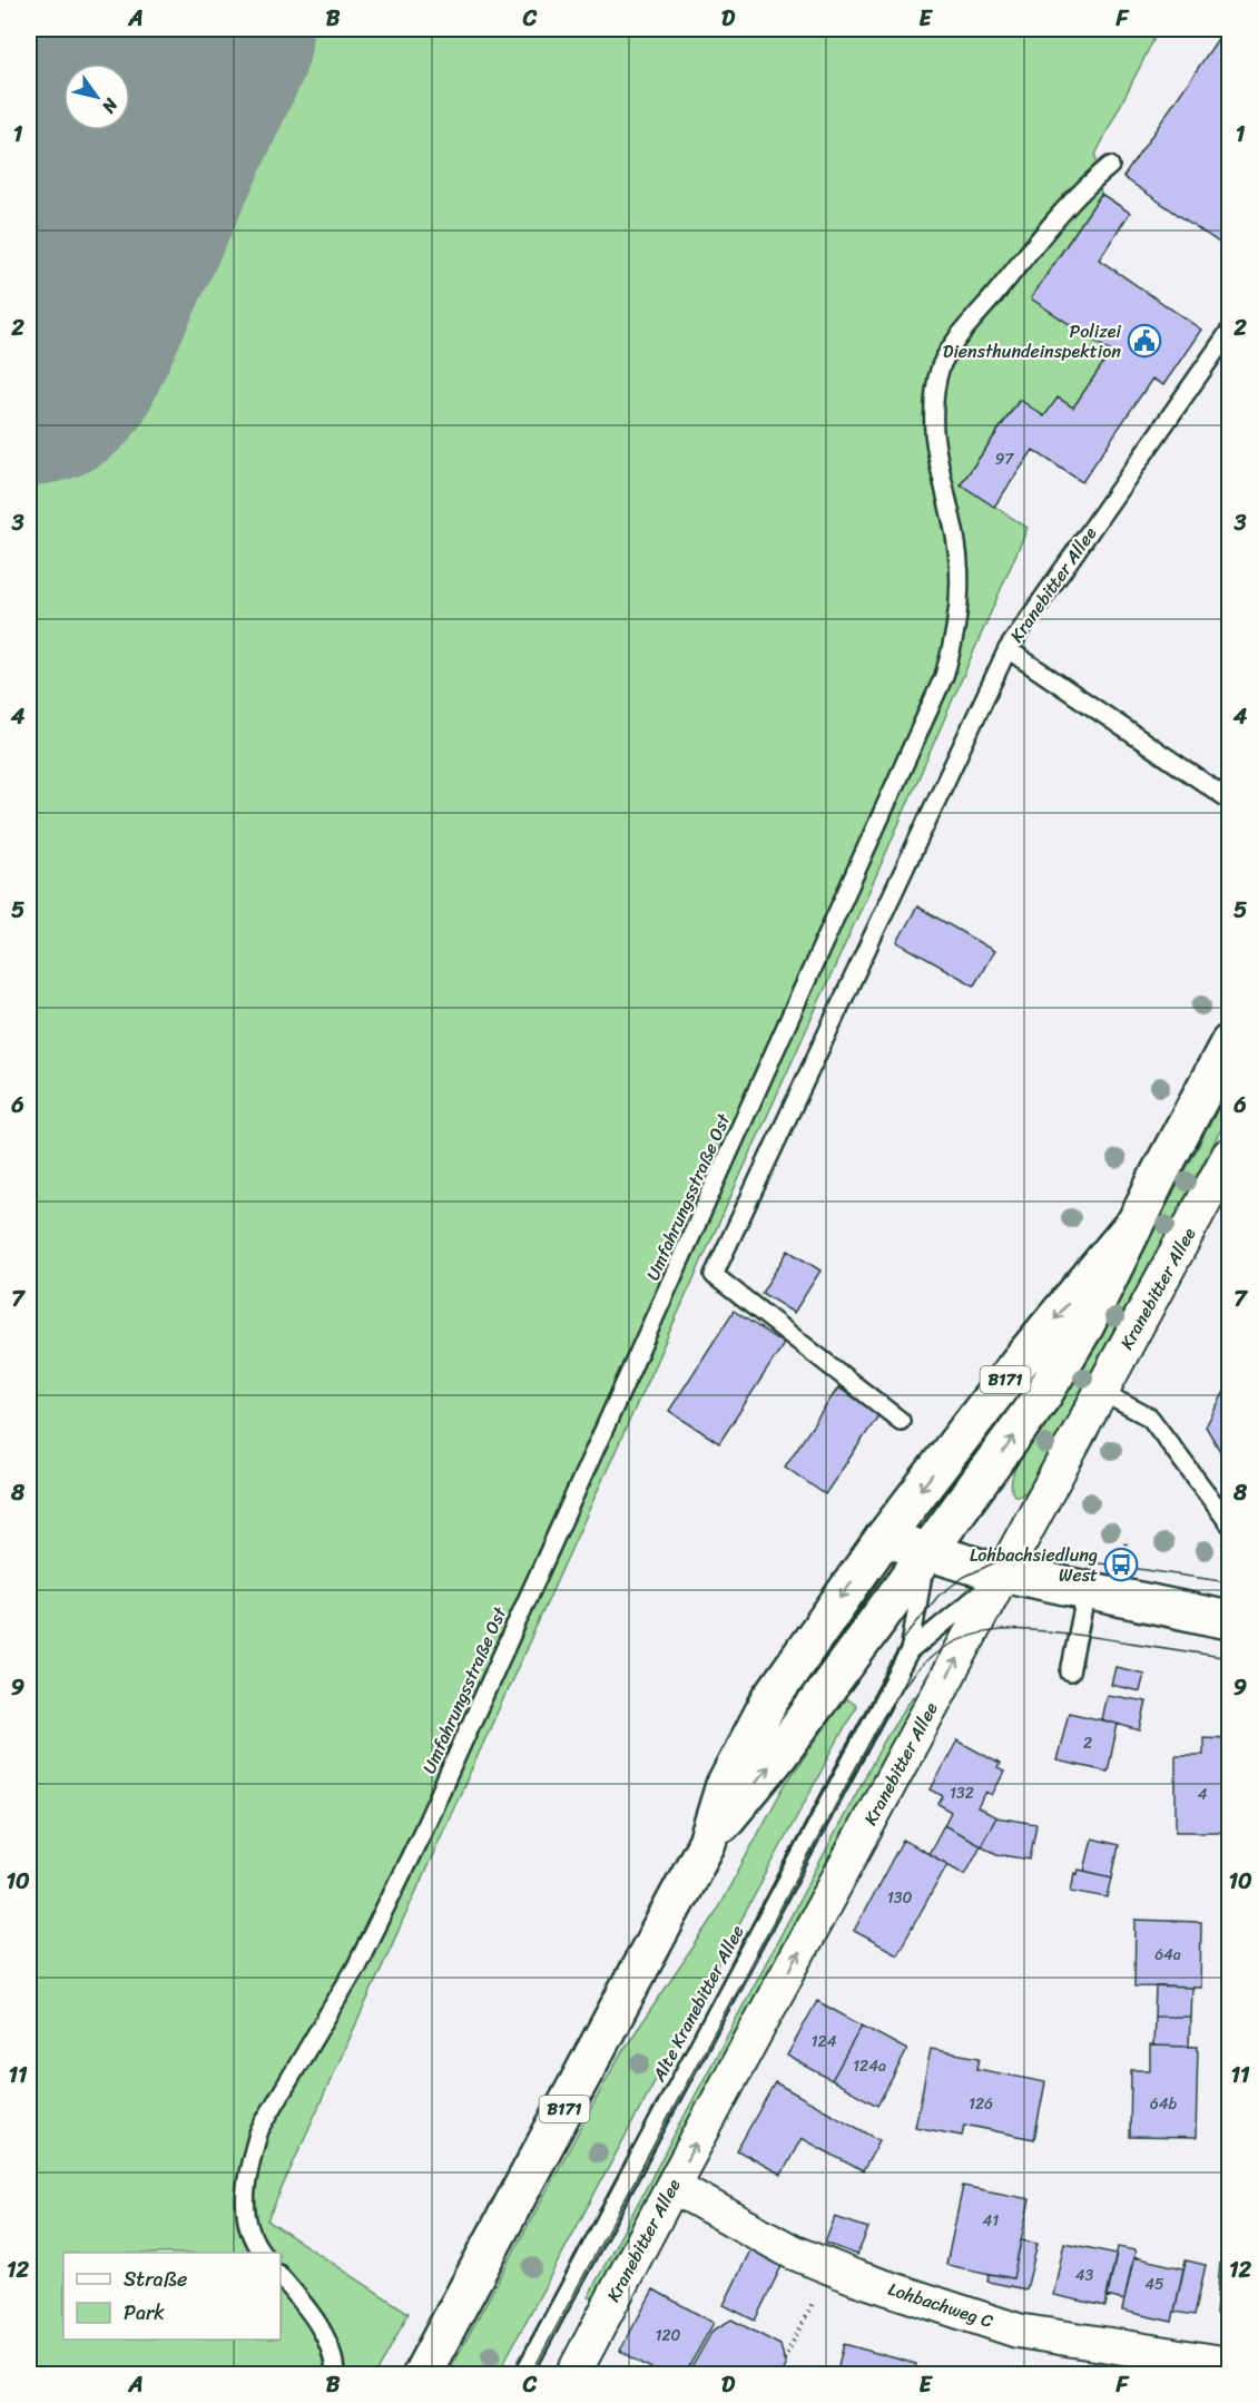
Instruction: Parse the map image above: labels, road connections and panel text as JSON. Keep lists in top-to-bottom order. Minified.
{"streets":{"main road":["B171"],"street":["Kranebitter Allee","Lohbachweg C"],"lane":["Umfahrungsstraße Ost","Alte Kranebitter Allee"]},"crossings":[["Kranebitter Allee","Lohbachweg C"]],"places":{"public building":["Polizei Diensthundeinspektion"],"bus stop":["Lohbachsiedlung West"]},"house_numbers":["97","2","132","4","130","64a","124","124a","126","64b","41","43","45","120"],"legend":["Straße","Park"],"north":"bottom right","grid":{"columns":["A","B","C","D","E","F"],"rows":["1","2","3","4","5","6","7","8","9","10","11","12"]}}
